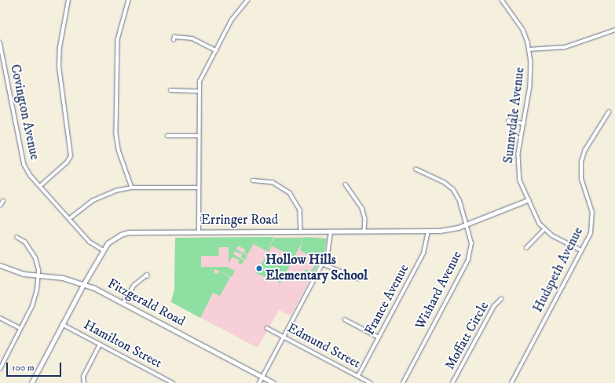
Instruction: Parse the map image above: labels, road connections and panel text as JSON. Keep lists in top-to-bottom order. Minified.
{"streets":{"main road":["Erringer Road","Fitzgerald Road"],"street":["Covington Avenue","Sunnydale Avenue","Hudspeth Avenue","Wishard Avenue","France Avenue","Moffatt Circle","Hamilton Street","Edmund Street"]},"crossings":[["Covington Avenue","Erringer Road"],["Sunnydale Avenue","Erringer Road"],["Sunnydale Avenue","Hudspeth Avenue"],["Erringer Road","Wishard Avenue"],["Erringer Road","France Avenue"],["Erringer Road","Fitzgerald Road"],["Erringer Road","Hamilton Street"],["France Avenue","Edmund Street"]],"places":["Hollow Hills Elementary School"],"scale_bar":"100 m"}
